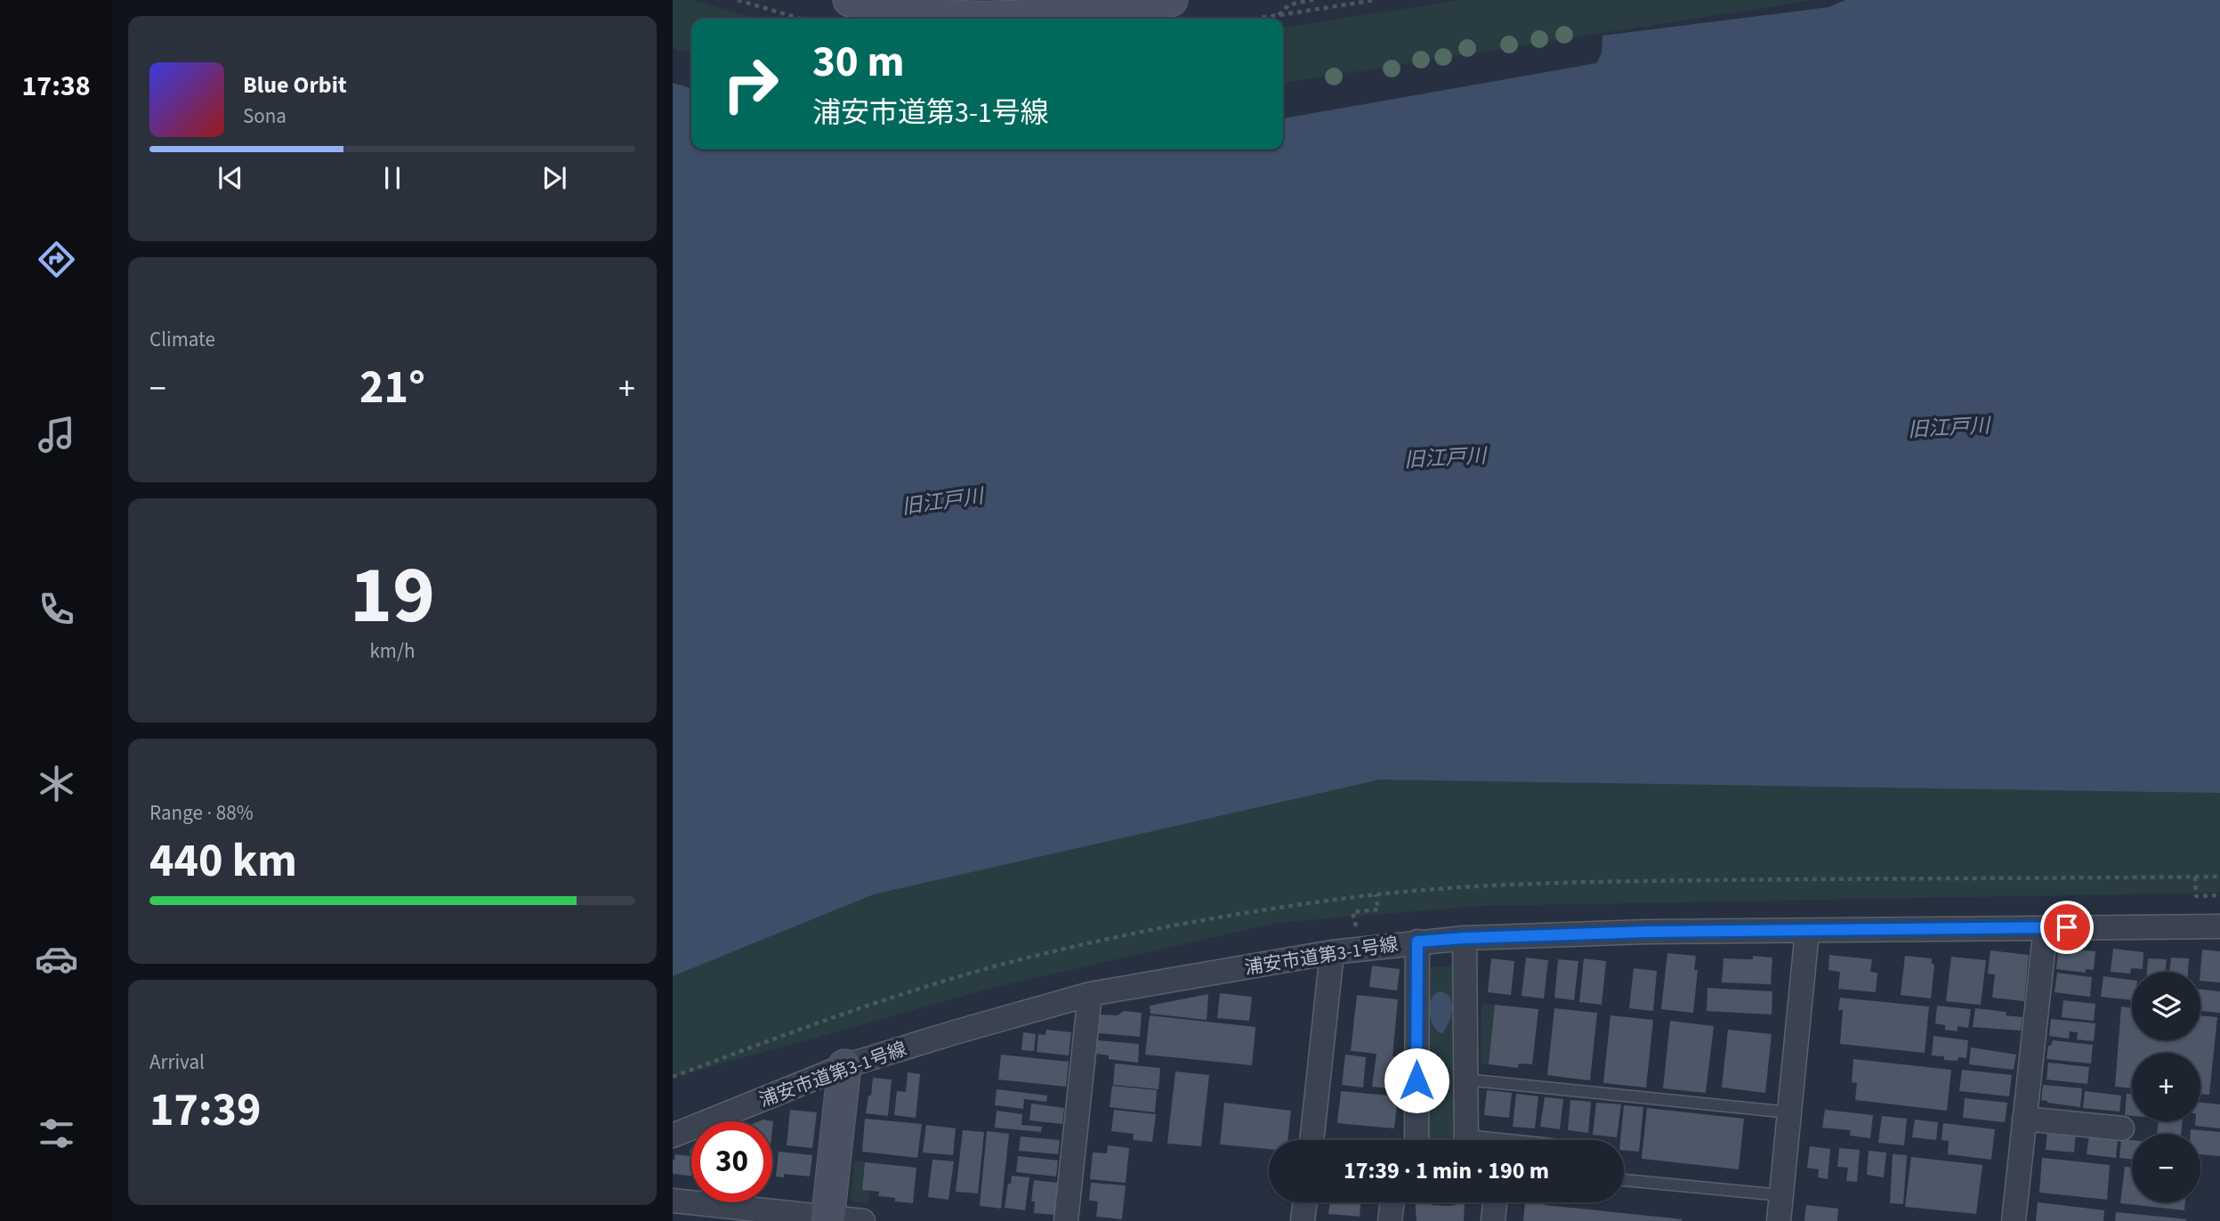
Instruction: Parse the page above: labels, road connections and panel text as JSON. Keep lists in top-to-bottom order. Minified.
{"streets":{"street":["浦安市道第3-1号線"]},"water":["旧江戸川"],"page":{"tabs":"17:38","turn":["30 m","浦安市道第3-1号線"],"song":["Blue Orbit","Sona"],"tile":["Climate",["19","km/h"],["Range · 88%","440 km"],["Arrival","17:39"]],"heat":["−","21°","+"],"map_buttons":["+","−"],"limit":"30","trip":"17:39 · 1 min · 190 m"}}
